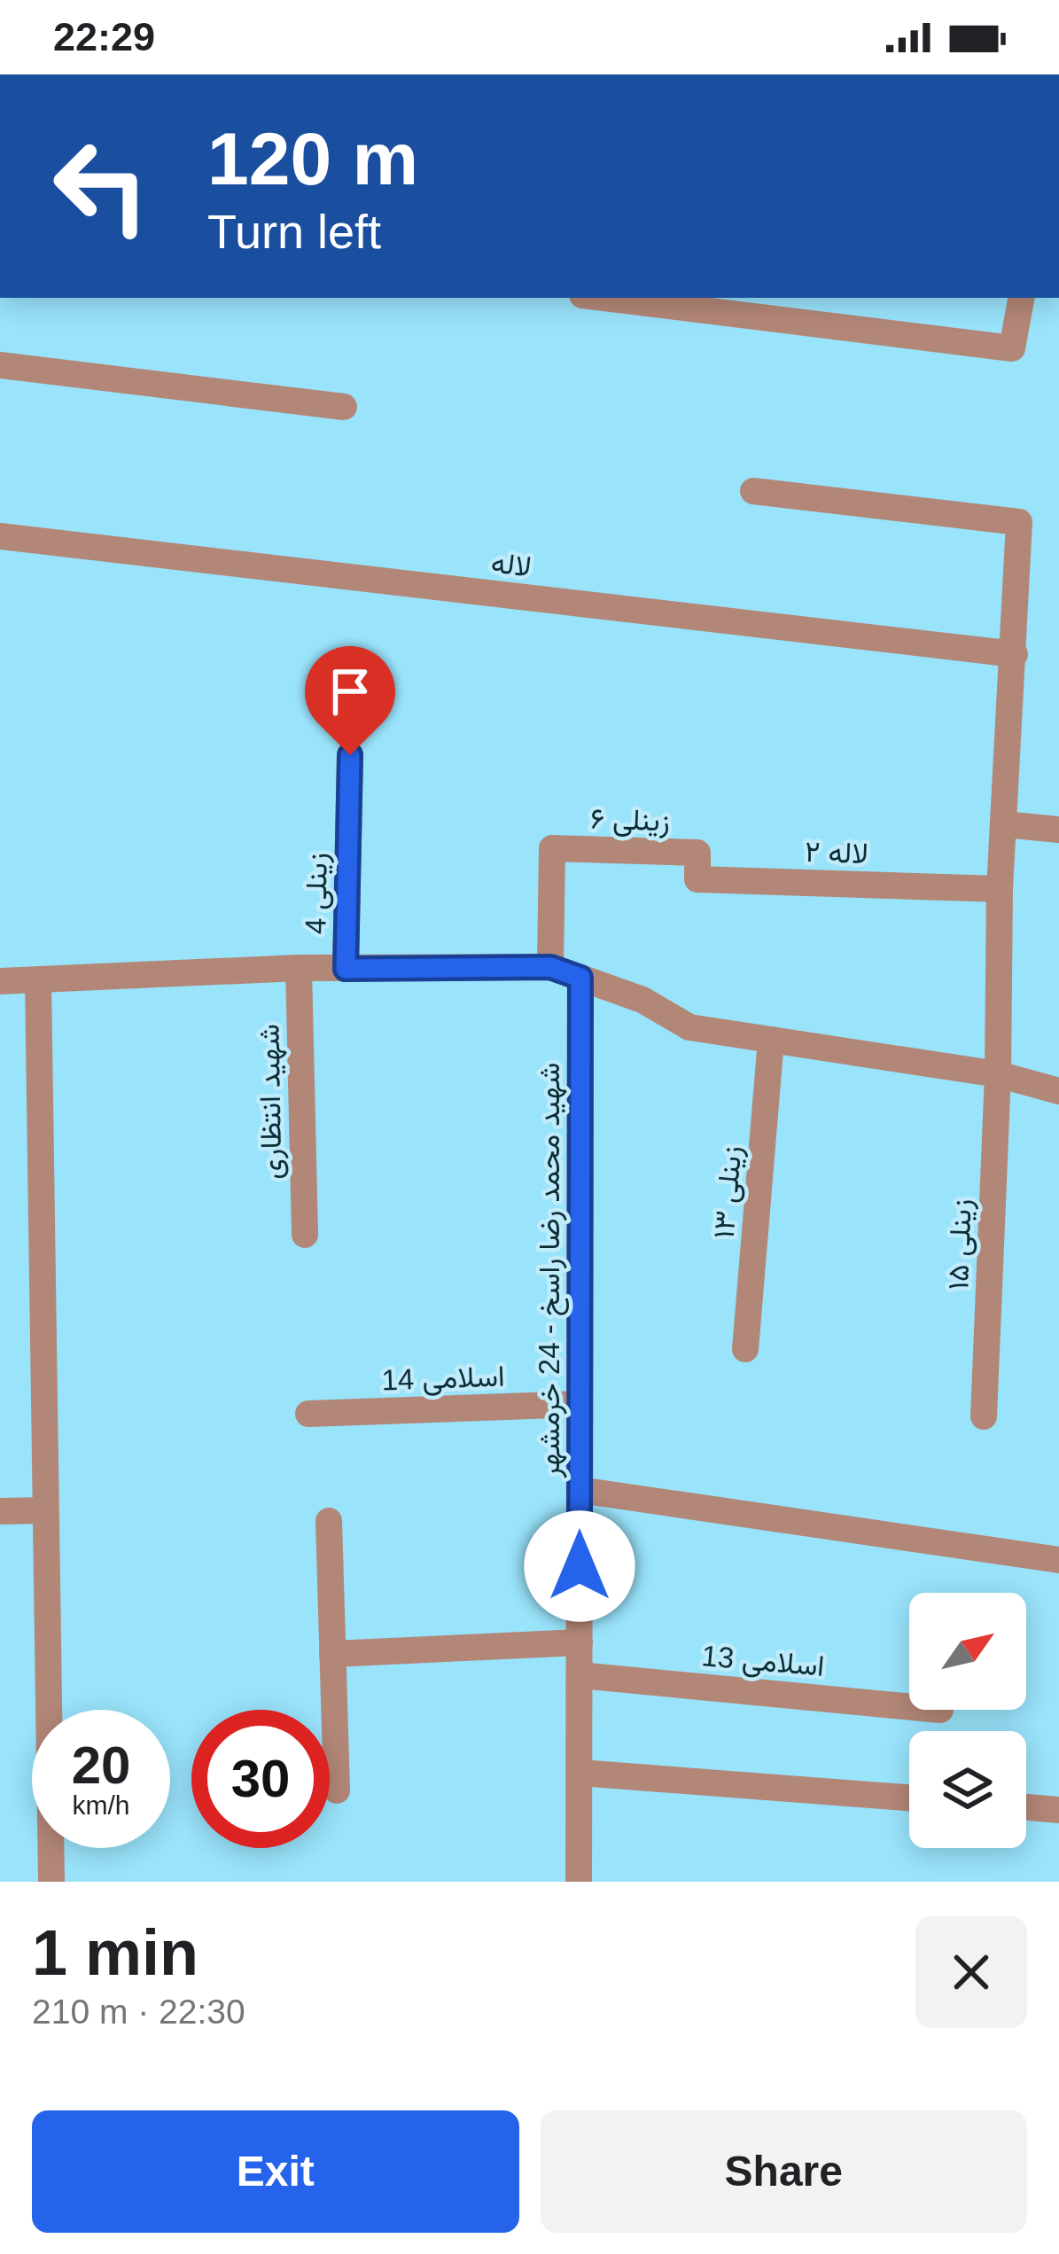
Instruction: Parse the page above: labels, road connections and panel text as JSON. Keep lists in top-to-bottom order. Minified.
{"streets":{"street":["لاله","زینلی ۶","لاله ۲","زینلی 4","شهید انتظاری","زینلی ۱۳","زینلی ۱۵","شهید محمد رضا راسخ - 24 خرمشهر","اسلامی 14","اسلامی 13"]},"crossings":[["زینلی ۶","لاله ۲"],["شهید محمد رضا راسخ - 24 خرمشهر","اسلامی 14"],["شهید محمد رضا راسخ - 24 خرمشهر","اسلامی 13"]],"north":"top right","page":{"status":"22:29","turn":["120 m","Turn left"],"speed":"20 km/h","limit":"30","heading":["1 min","210 m · 22:30"],"buttons":["Exit","Share"]}}
